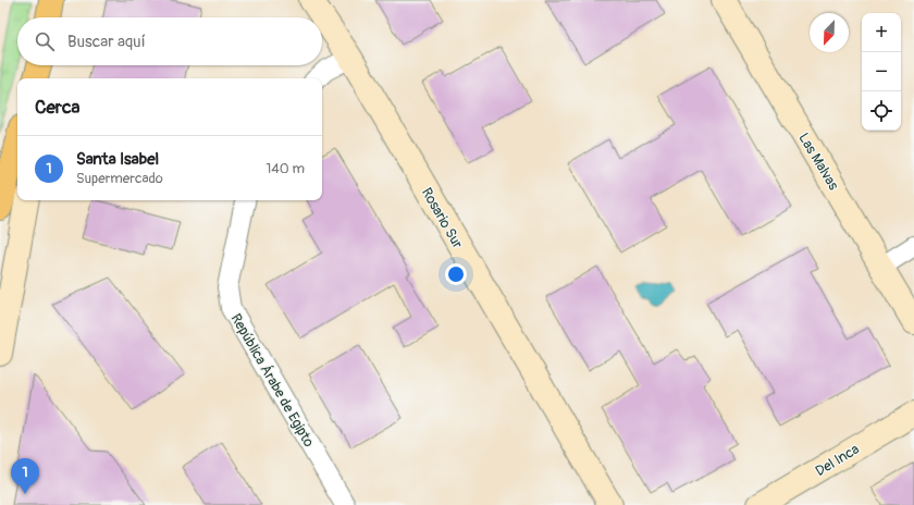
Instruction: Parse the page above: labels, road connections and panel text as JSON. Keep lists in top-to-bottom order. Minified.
{"streets":{"street":["Las Malvas","Rosario Sur","República Árabe de Egipto","Del Inca"]},"north":"bottom left","page":{"map_buttons":["+","−"],"search":"Buscar aquí","heading":"Cerca","list":[{"mark":"1","name":"Santa Isabel","note":"Supermercado","value":"140 m"}],"pins":"1"}}
